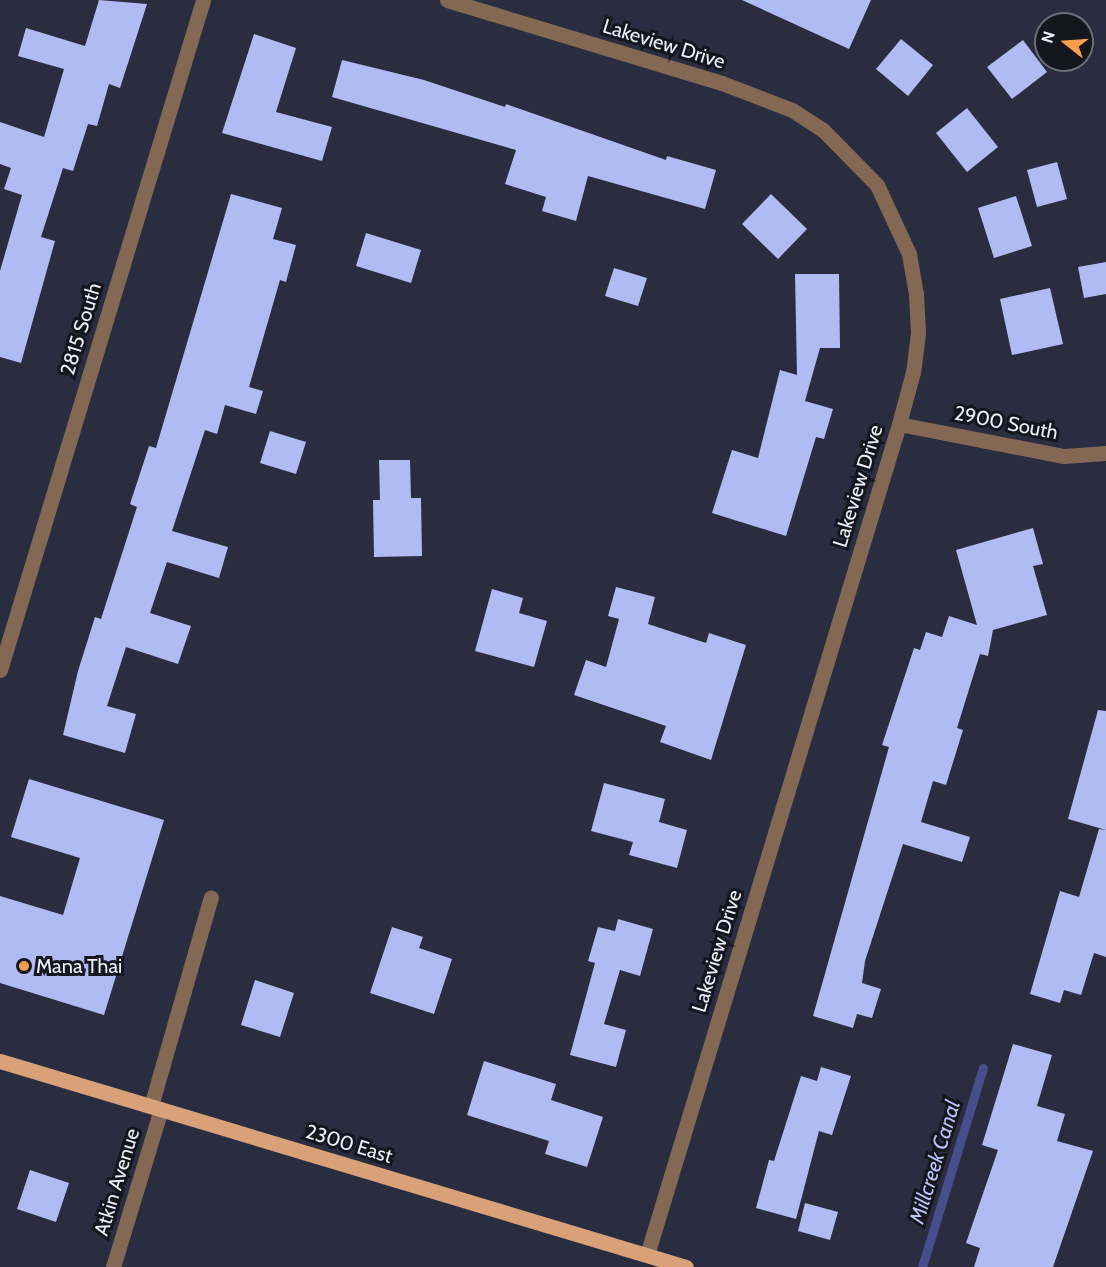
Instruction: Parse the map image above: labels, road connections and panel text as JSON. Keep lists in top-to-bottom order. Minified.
{"streets":{"main road":["2300 East"],"street":["Lakeview Drive","2815 South","2900 South","Atkin Avenue"]},"crossings":[["Lakeview Drive","2900 South"],["Lakeview Drive","2300 East"],["2300 East","Atkin Avenue"]],"water":["Millcreek Canal"],"places":["Mana Thai"],"north":"left"}
